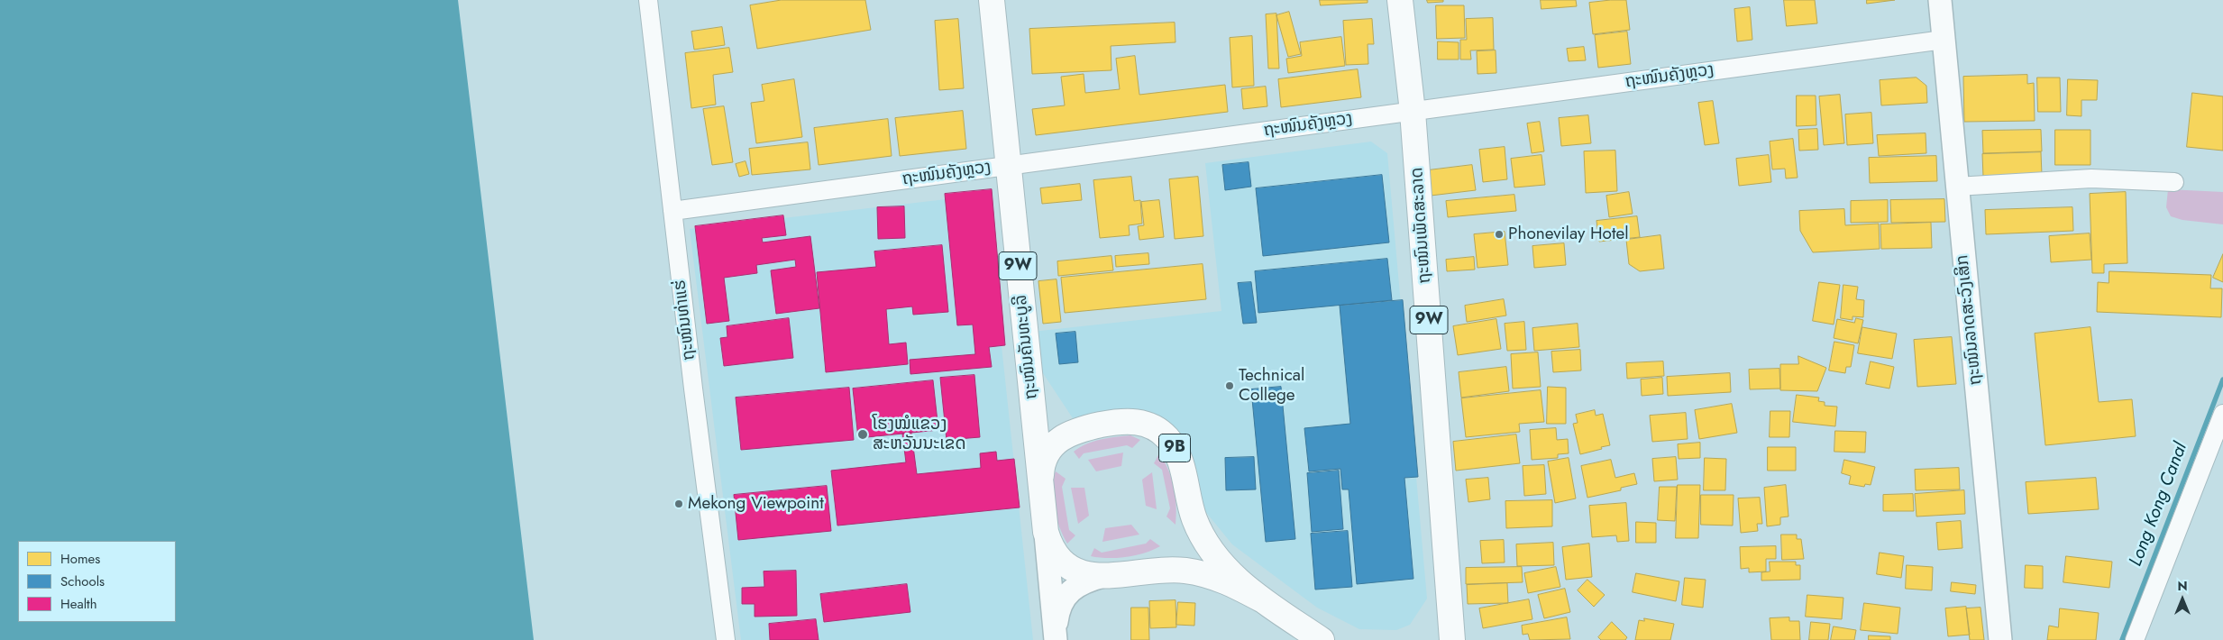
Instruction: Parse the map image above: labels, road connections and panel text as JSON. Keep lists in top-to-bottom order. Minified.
{"streets":{"main road":["ຖະໜົນເພັດສະລາດ","9W","ຖະໜົນຄັນທະບູລີ","9B"],"street":["ຖະໜົນຄັງຫຼວງ","ຖະໜົນທ່າແຮ່","ຖະໜົນລາດສະວົງເສິກ"]},"crossings":[["ຖະໜົນຄັງຫຼວງ","ຖະໜົນເພັດສະລາດ"],["ຖະໜົນຄັງຫຼວງ","ຖະໜົນທ່າແຮ່"],["ຖະໜົນຄັງຫຼວງ","ຖະໜົນລາດສະວົງເສິກ"],["ຖະໜົນຄັງຫຼວງ","ຖະໜົນຄັນທະບູລີ"],["ຖະໜົນຄັນທະບູລີ","9B"]],"water":["Long Kong Canal"],"places":["Phonevilay Hotel","Technical College","ໂຮງໝໍແຂວງ ສະຫວັນນະເຂດ","Mekong Viewpoint"],"legend":["Homes","Schools","Health"],"north":"top"}
